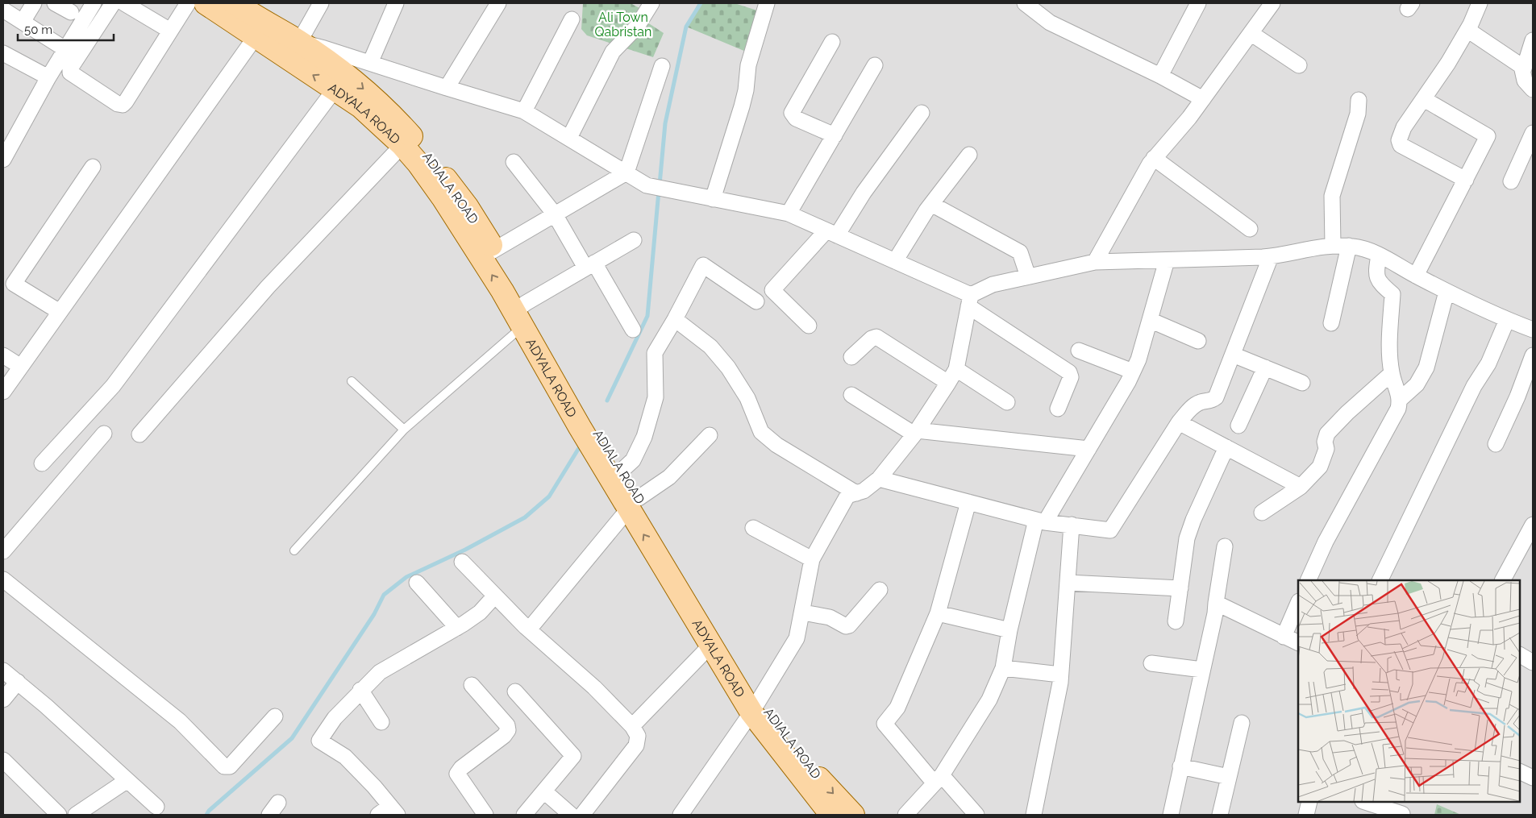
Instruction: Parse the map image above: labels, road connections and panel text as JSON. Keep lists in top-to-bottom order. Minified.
{"streets":{"main road":["ADYALA ROAD","ADIALA ROAD"]},"crossings":[["ADYALA ROAD","ADIALA ROAD"]],"one_way":["ADIALA ROAD"],"parks":["Ali Town Qabristan"],"scale_bar":"50 m"}
